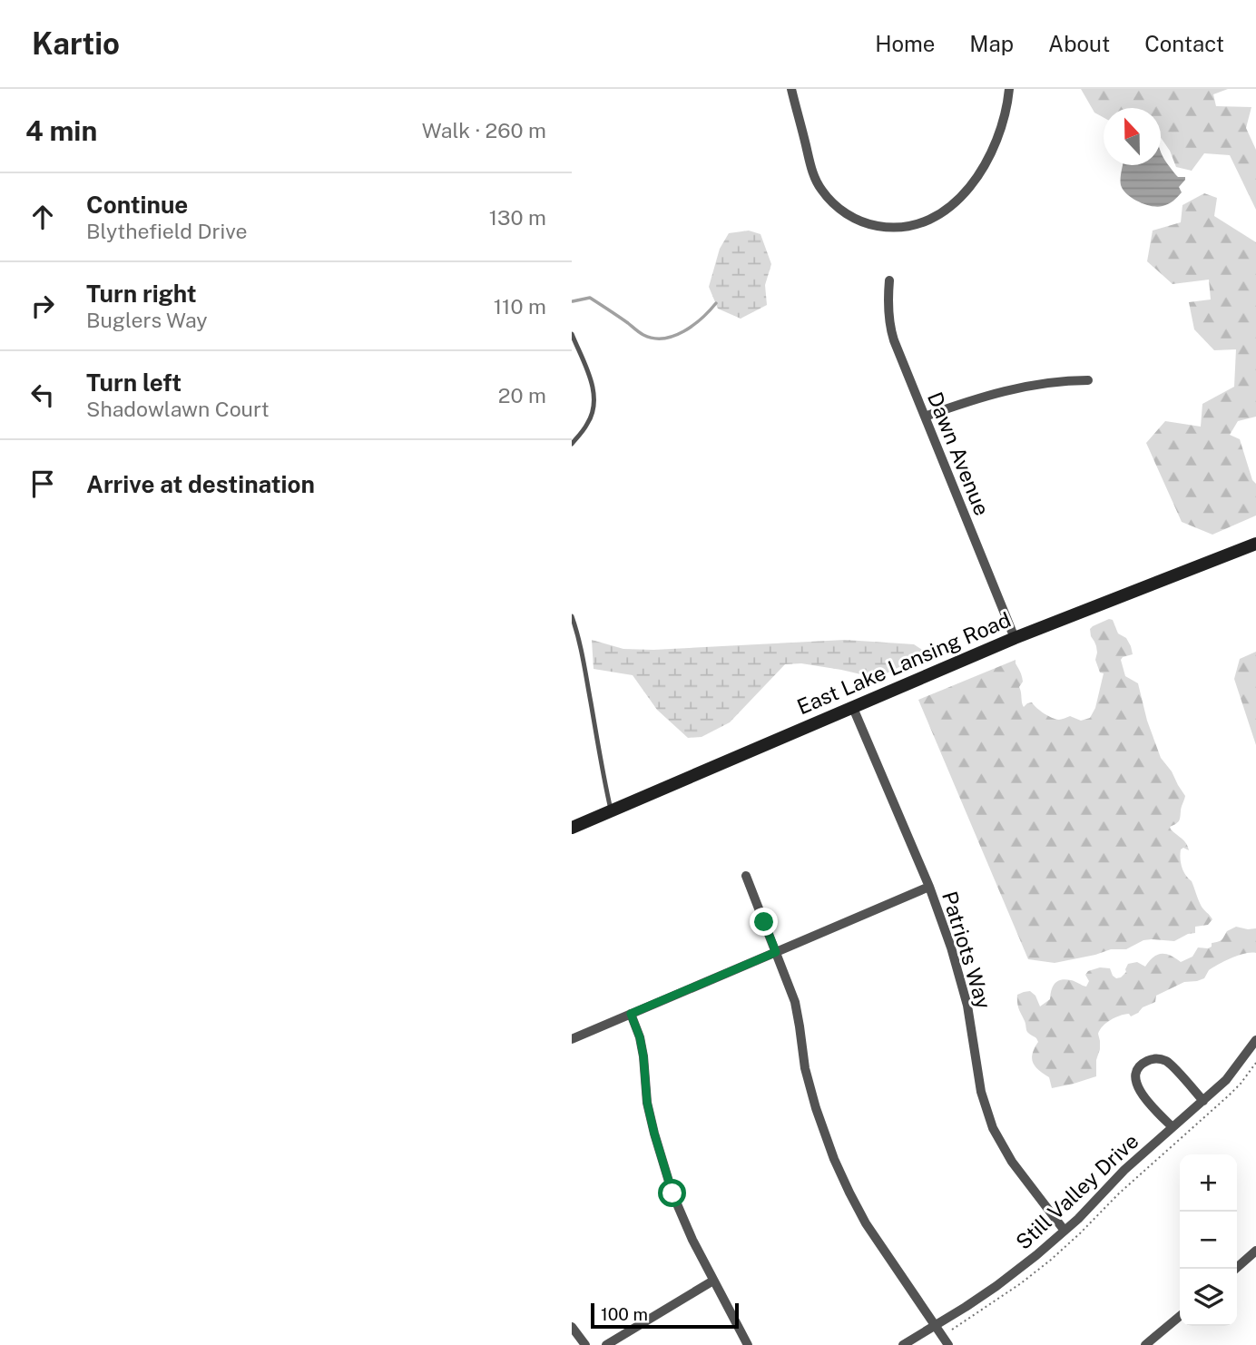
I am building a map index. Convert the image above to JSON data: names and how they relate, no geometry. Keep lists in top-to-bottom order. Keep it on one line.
{"streets":{"main road":["East Lake Lansing Road"],"street":["Dawn Avenue","Patriots Way","Still Valley Drive"]},"crossings":[["Dawn Avenue","East Lake Lansing Road"],["East Lake Lansing Road","Patriots Way"],["Patriots Way","Still Valley Drive"]],"scale_bar":"100 m","north":"top","page":{"header":"Kartio","nav":["Home","Map","About","Contact"],"heading":["4 min","Walk · 260 m"],"list":[["Continue","Blythefield Drive","130 m"],["Turn right","Buglers Way","110 m"],["Turn left","Shadowlawn Court","20 m"],"Arrive at destination"],"map_buttons":["+","−"],"scale":"100 m"}}
